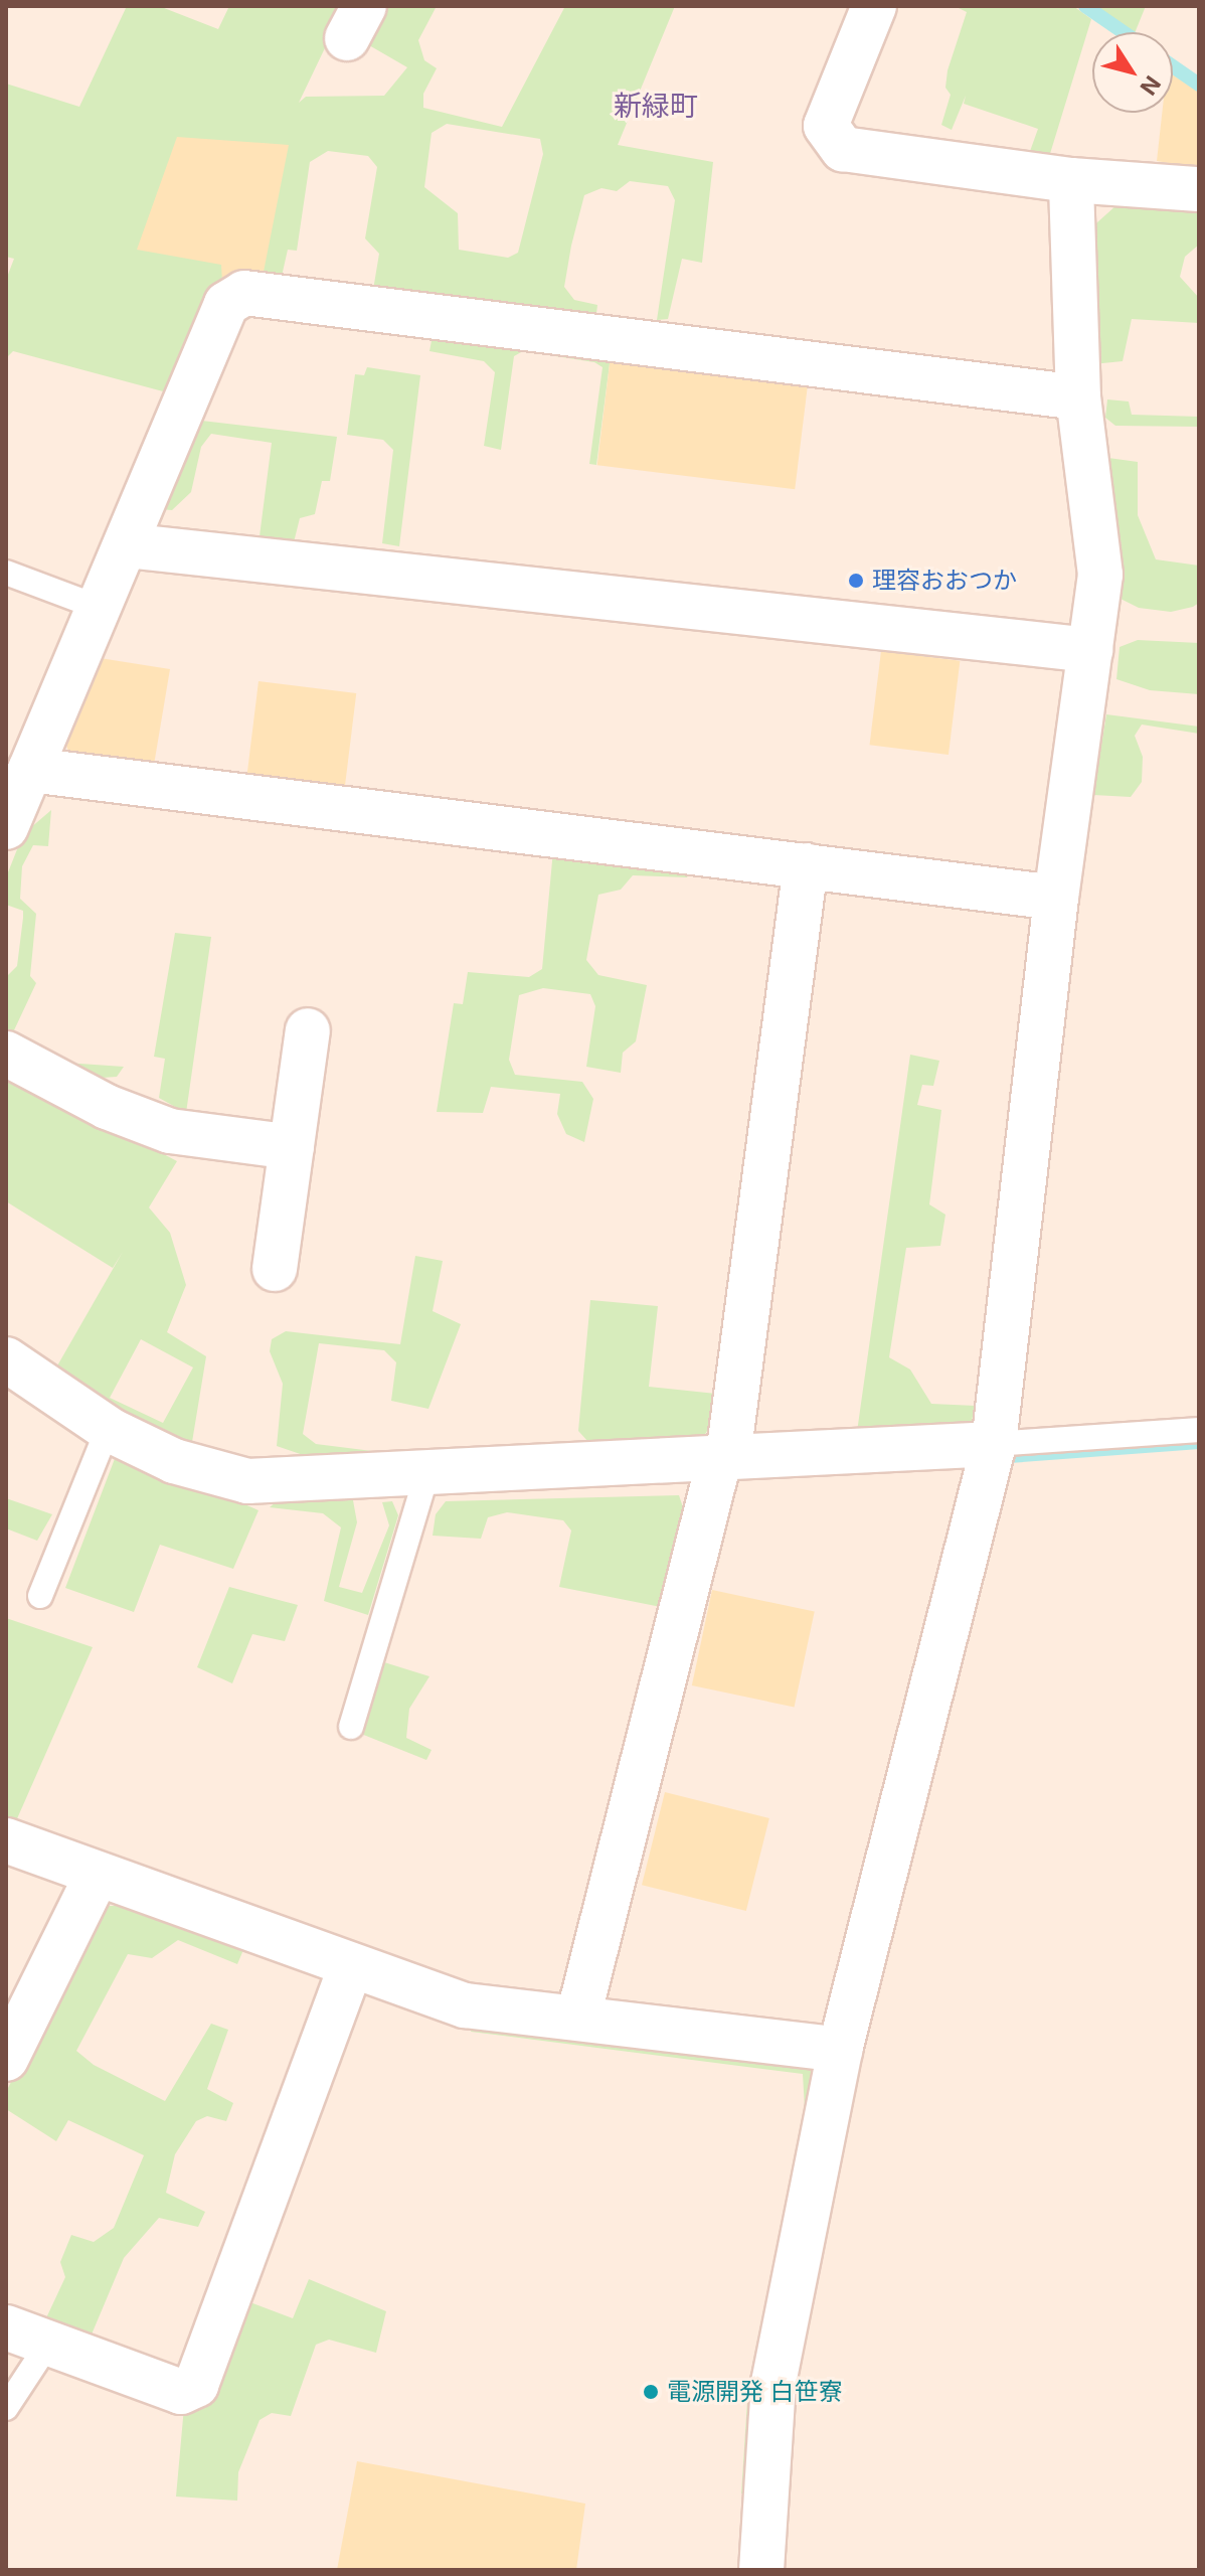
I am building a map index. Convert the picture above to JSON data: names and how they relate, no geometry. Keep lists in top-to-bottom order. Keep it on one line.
{"districts":["新緑町"],"places":["理容おおつか","電源開発 白笹寮"],"north":"bottom right"}
